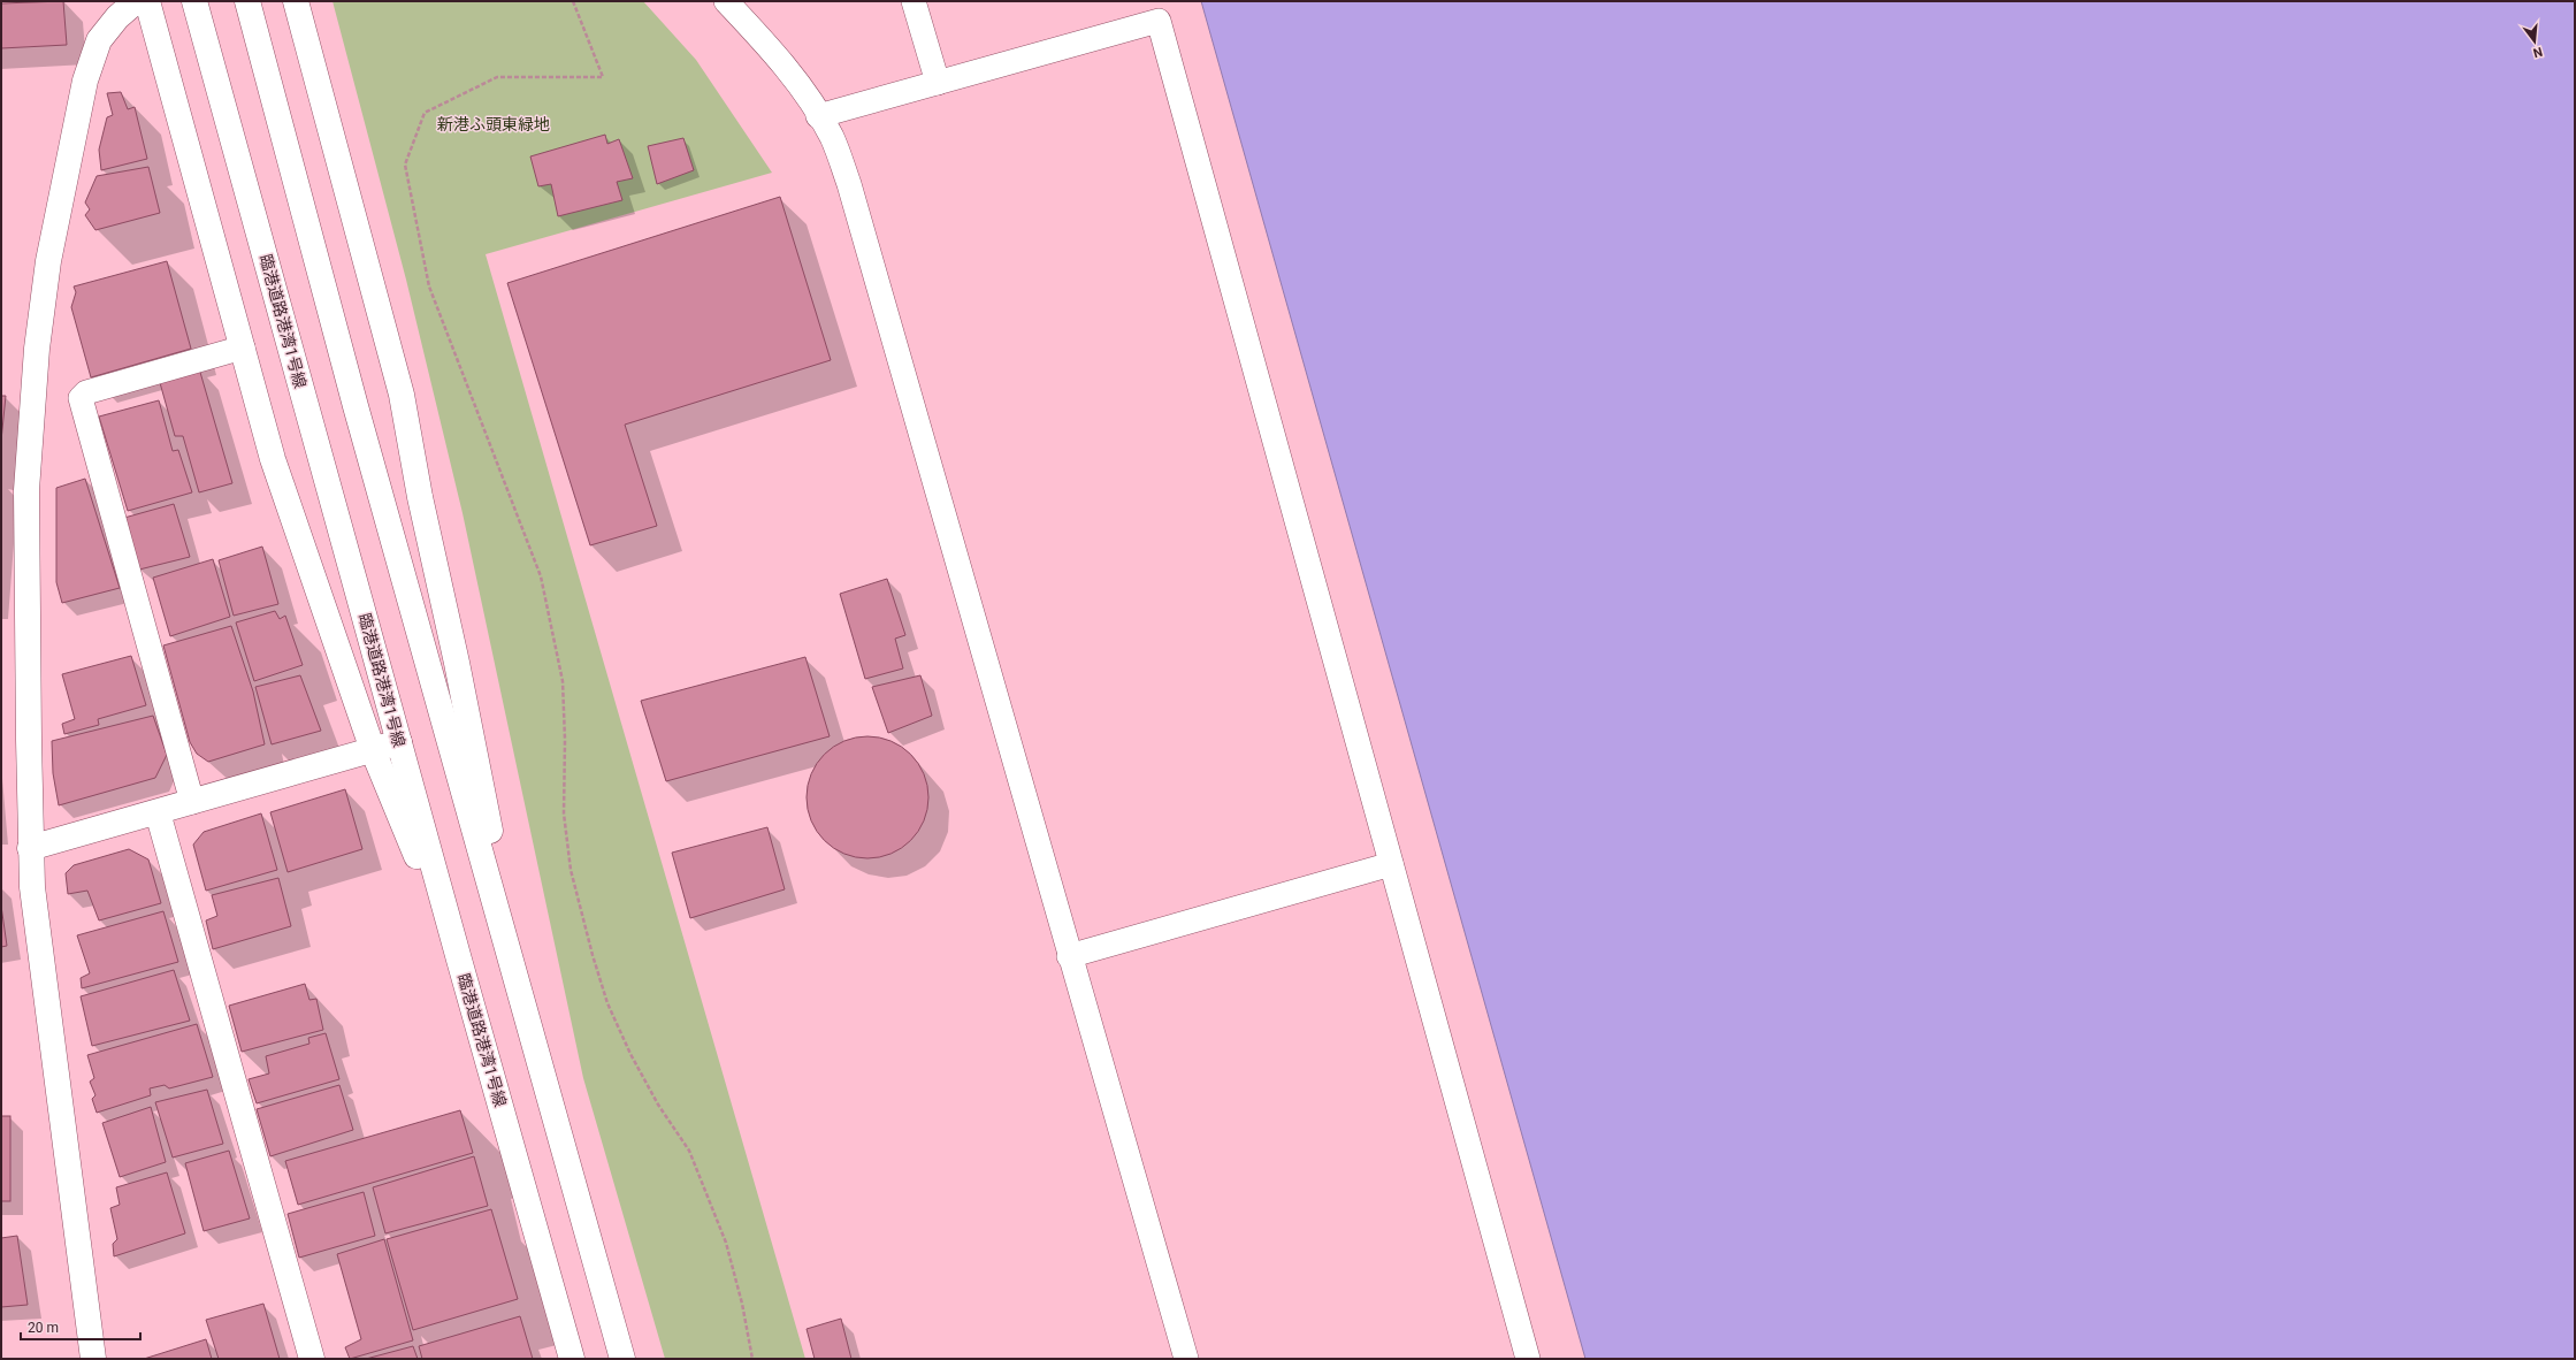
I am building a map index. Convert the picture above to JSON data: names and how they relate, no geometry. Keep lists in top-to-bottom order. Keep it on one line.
{"streets":{"street":["臨港道路港湾1号線"]},"parks":["新港ふ頭東緑地"],"scale_bar":"20 m","north":"bottom"}
